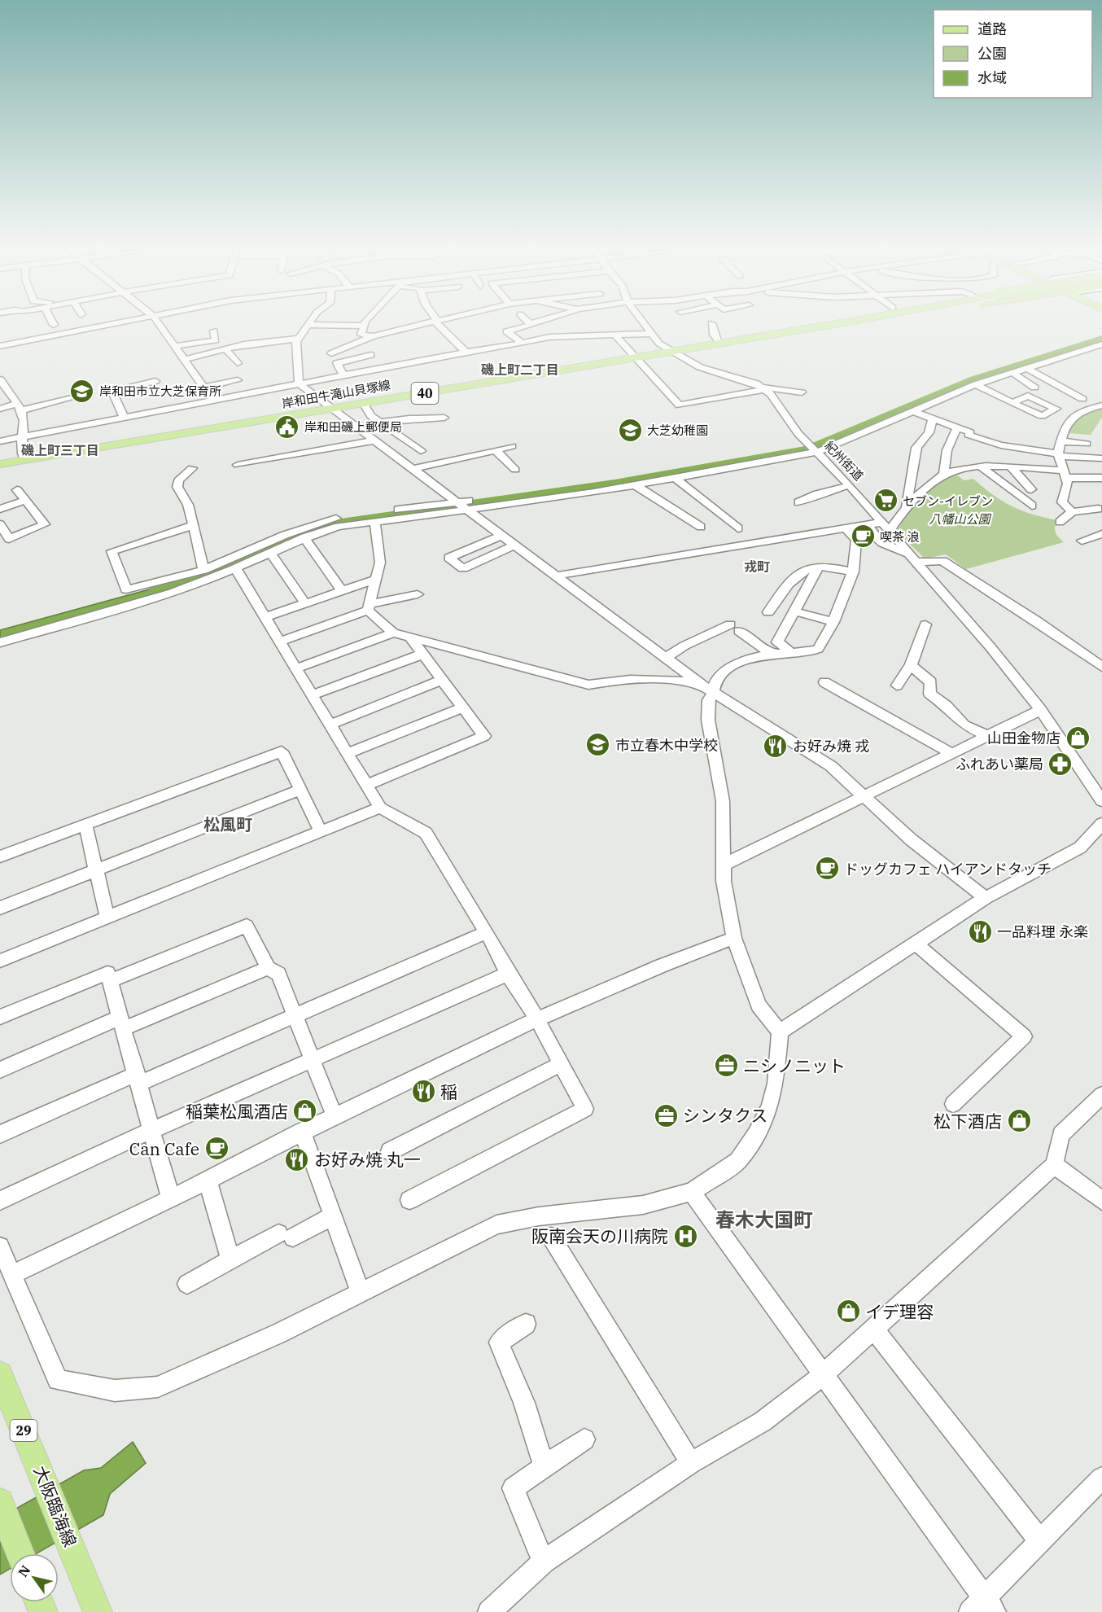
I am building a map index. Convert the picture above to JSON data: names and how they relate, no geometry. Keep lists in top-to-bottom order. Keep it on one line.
{"streets":{"main road":["40","岸和田牛滝山貝塚線","29","大阪臨海線"],"street":["紀州街道"]},"districts":["磯上町二丁目","磯上町三丁目","戎町","松風町","春木大国町"],"parks":["八幡山公園"],"places":{"school or university":["岸和田市立大芝保育所","大芝幼稚園","市立春木中学校"],"public building":["岸和田磯上郵便局"],"supermarket":["セブン-イレブン"],"cafe":["喫茶 浪","ドッグカフェ ハイアンドタッチ","Can Cafe"],"shop":["山田金物店","稲葉松風酒店","松下酒店","イデ理容"],"restaurant":["お好み焼 戎","一品料理 永楽","稲","お好み焼 丸一"],"pharmacy":["ふれあい薬局"],"office":["ニシノニット","シンタクス"],"hospital":["阪南会天の川病院"]},"legend":["道路","公園","水域"],"north":"top left"}
